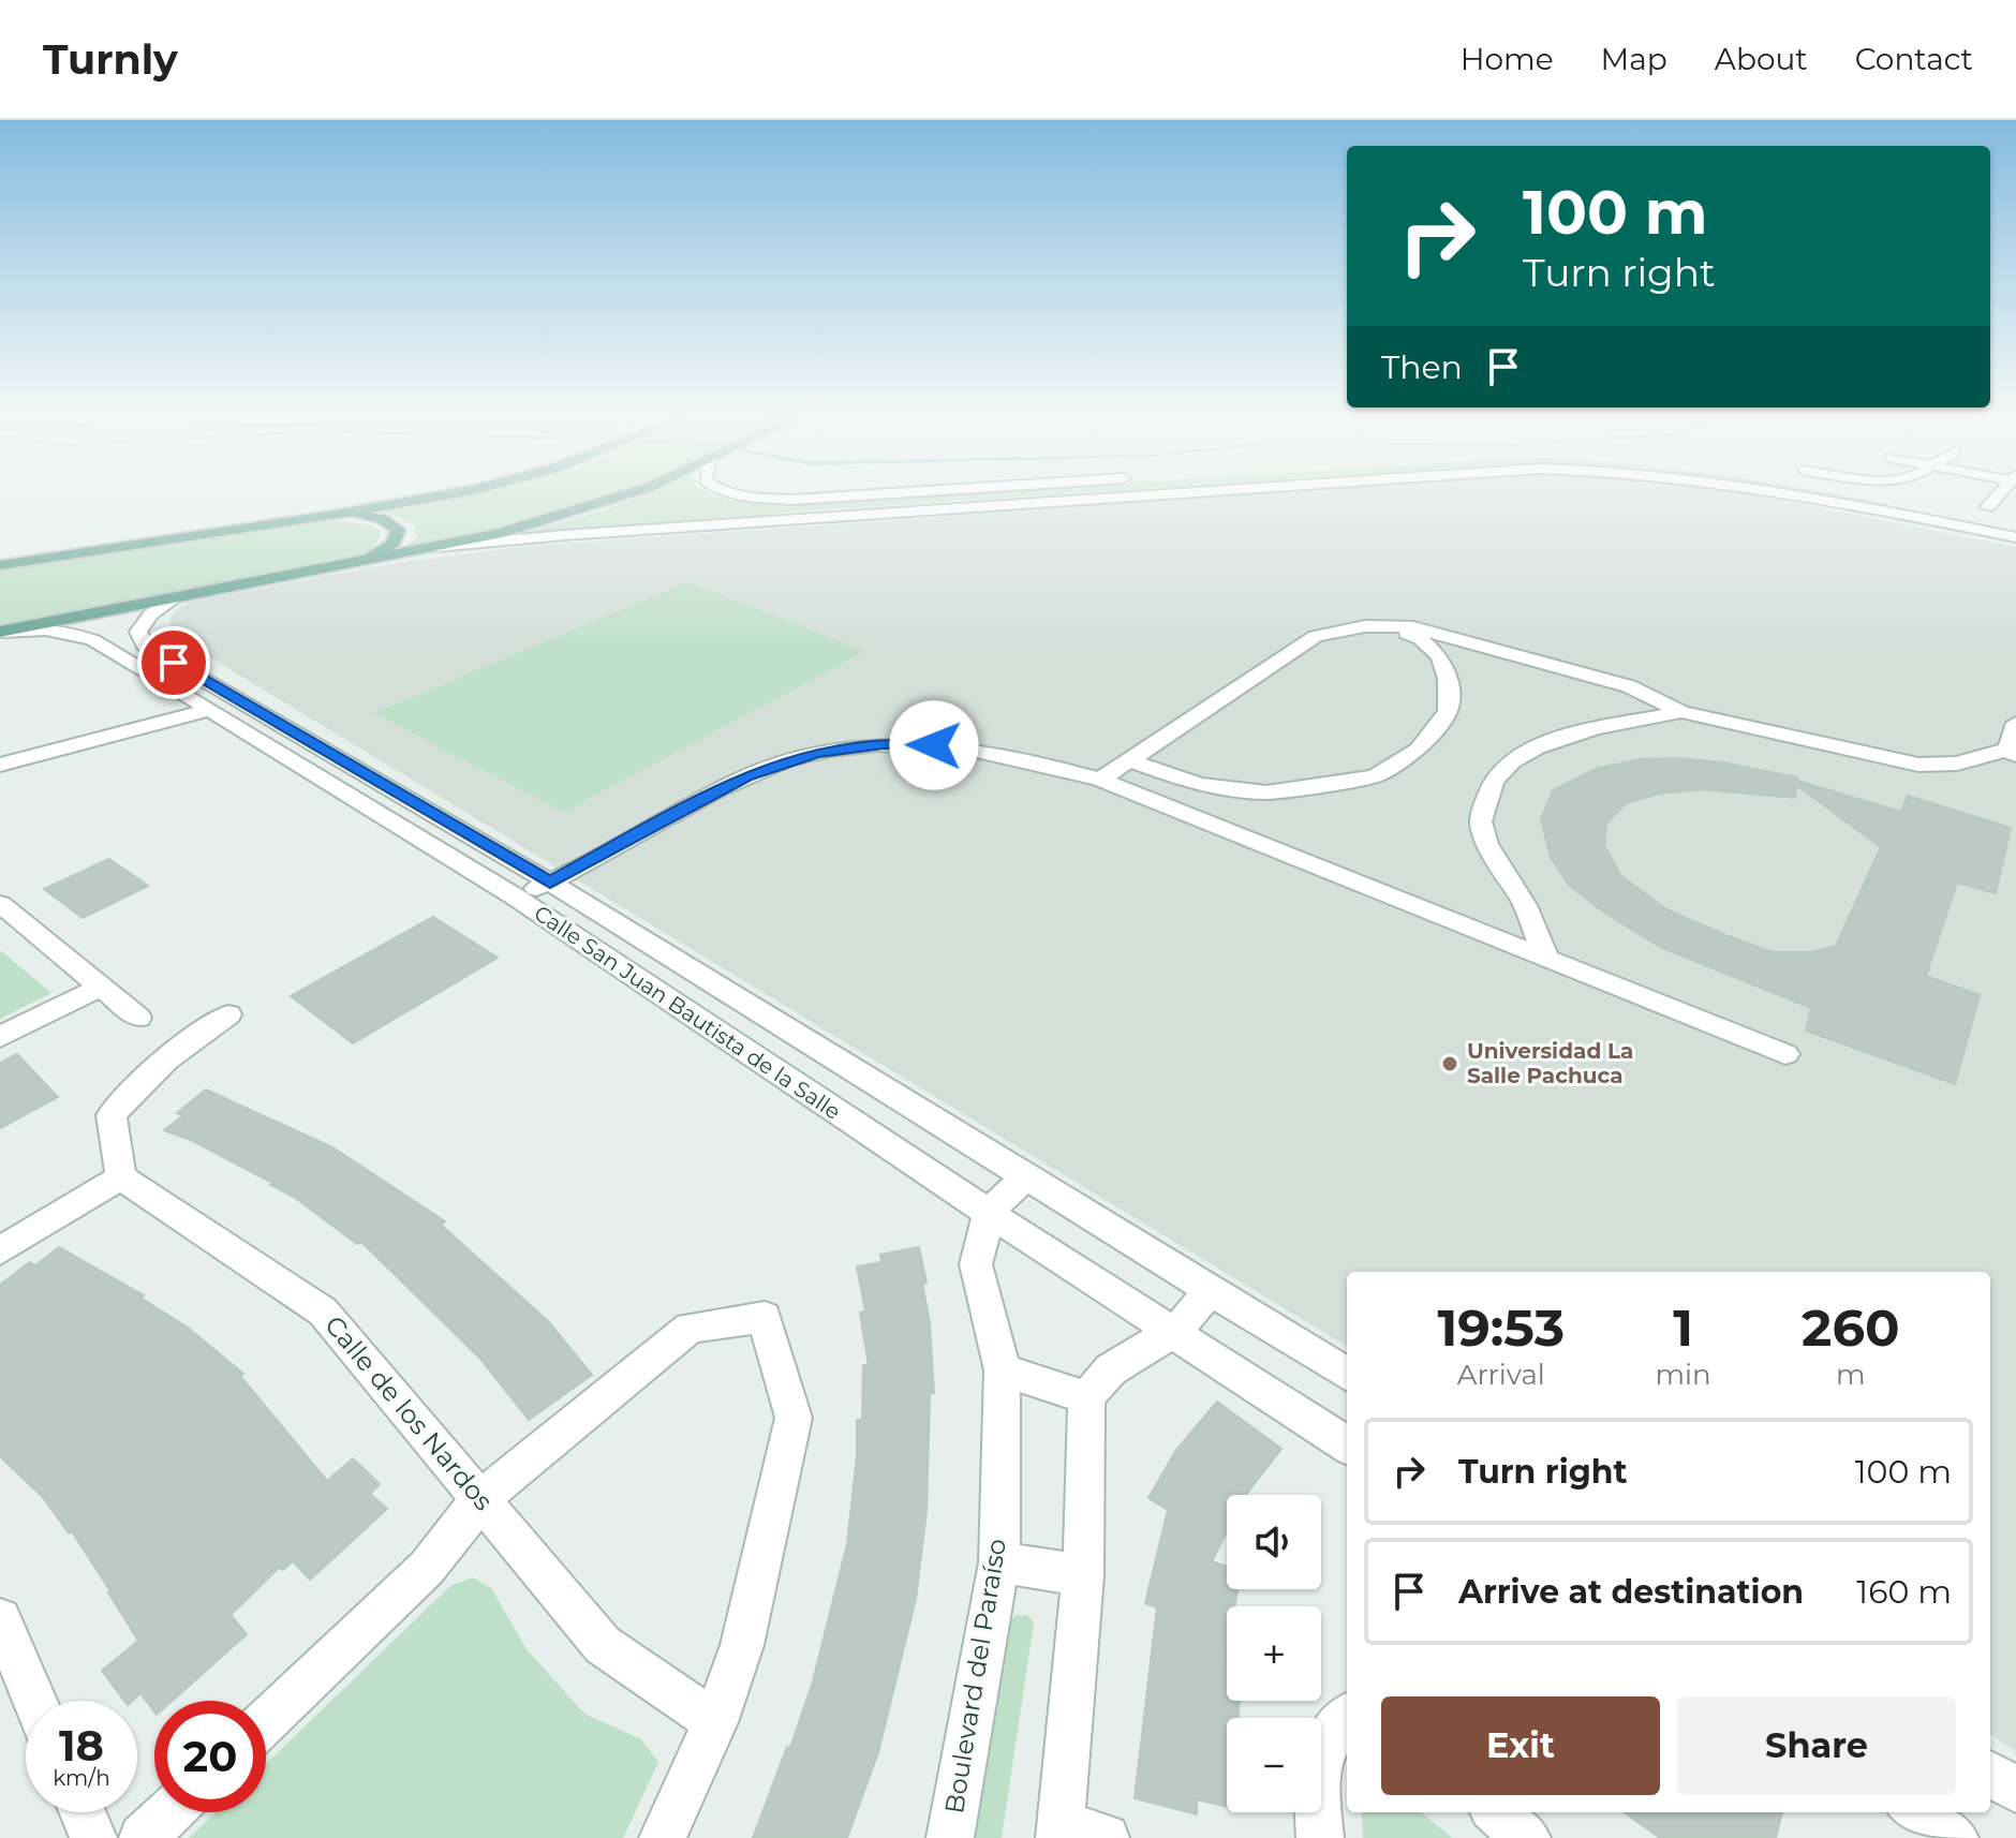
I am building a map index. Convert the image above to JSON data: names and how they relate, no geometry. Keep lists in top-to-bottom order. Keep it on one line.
{"streets":{"street":["Calle San Juan Bautista de la Salle","Calle de los Nardos","Boulevard del Paraíso"]},"crossings":[["Calle San Juan Bautista de la Salle","Boulevard del Paraíso"]],"places":["Universidad La Salle Pachuca"],"page":{"header":"Turnly","nav":["Home","Map","About","Contact"],"turn":["100 m","Turn right"],"then":"Then","eta":["19:53","Arrival","1","min","260","m"],"list":[{"name":"Turn right","value":"100 m"},{"name":"Arrive at destination","value":"160 m"}],"map_buttons":["+","−"],"buttons":["Exit","Share"],"speed":"18 km/h","limit":"20"}}
